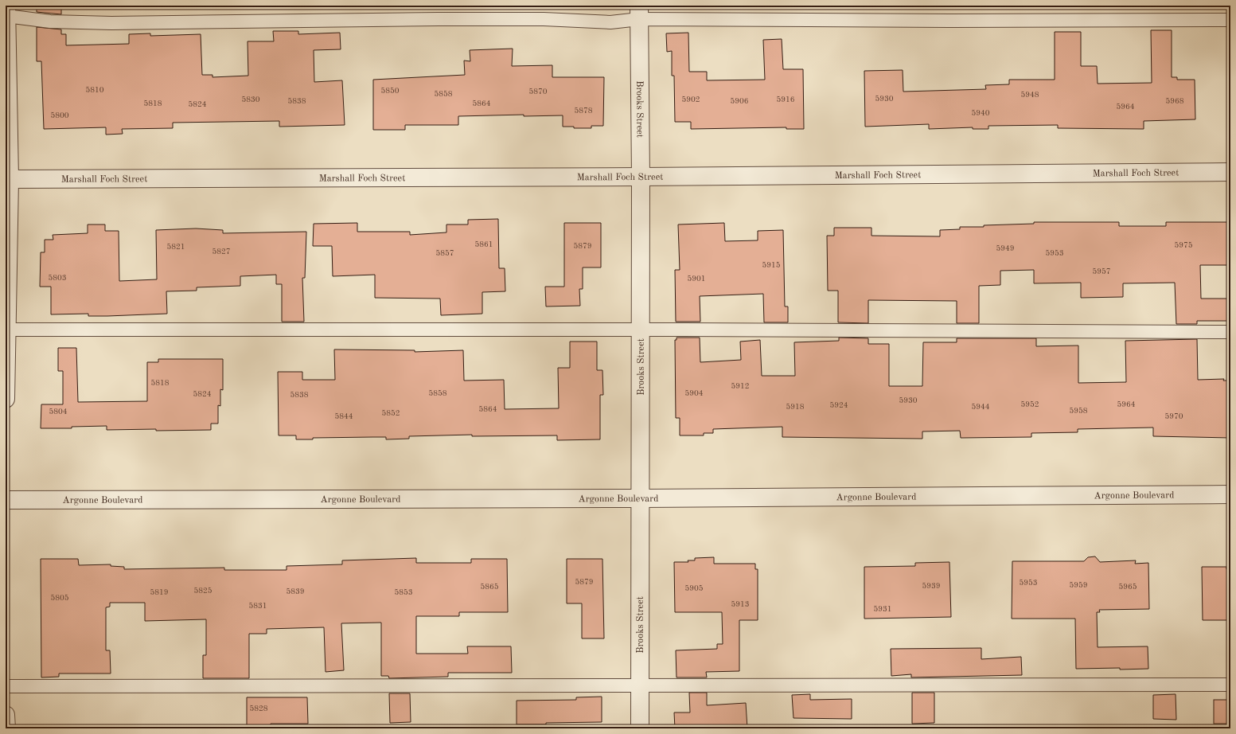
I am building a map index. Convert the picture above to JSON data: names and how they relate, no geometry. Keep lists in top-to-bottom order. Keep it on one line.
{"streets":{"street":["Brooks Street","Marshall Foch Street","Argonne Boulevard"]},"crossings":[["Brooks Street","Marshall Foch Street"],["Brooks Street","Argonne Boulevard"]],"house_numbers":["5810","5850","5870","5858","5948","5930","5830","5902","5916","5838","5906","5968","5818","5864","5824","5964","5878","5940","5800","5861","5975","5879","5821","5949","5827","5857","5953","5915","5957","5803","5901","5818","5912","5858","5904","5824","5838","5930","5952","5964","5924","5918","5944","5864","5958","5804","5852","5844","5970","5879","5953","5959","5939","5865","5965","5905","5825","5839","5819","5853","5805","5913","5831","5931","5828"]}
